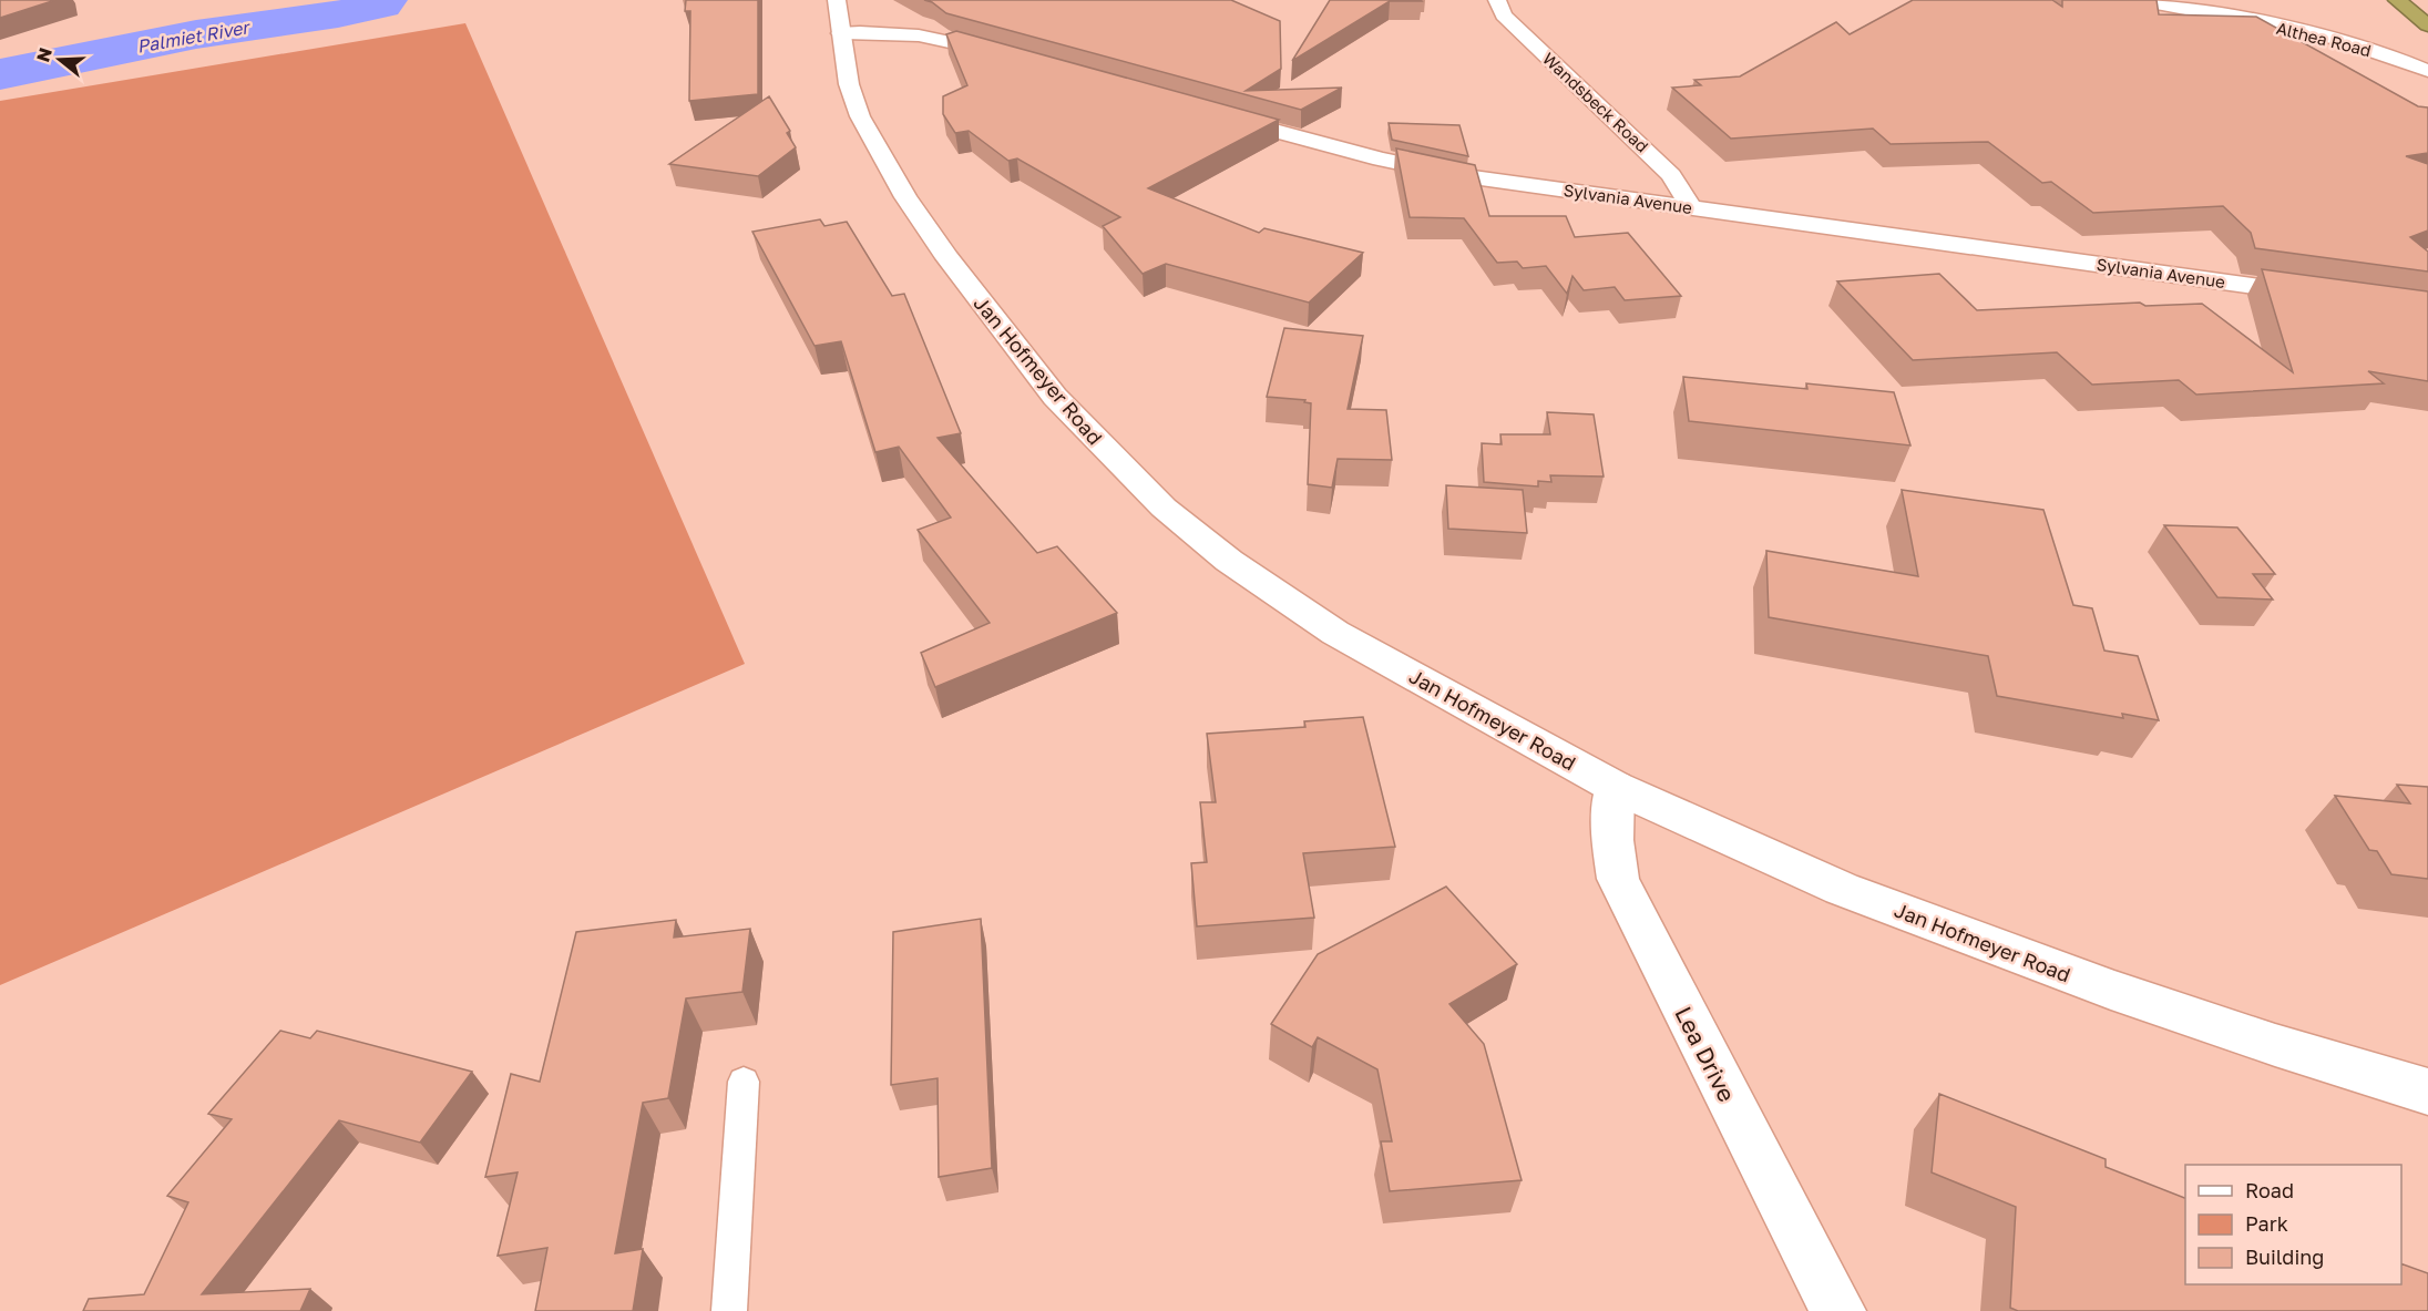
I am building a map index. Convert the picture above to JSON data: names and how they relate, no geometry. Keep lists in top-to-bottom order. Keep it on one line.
{"streets":{"street":["Althea Road","Wandsbeck Road","Sylvania Avenue","Jan Hofmeyer Road","Lea Drive"]},"crossings":[["Wandsbeck Road","Sylvania Avenue"],["Jan Hofmeyer Road","Lea Drive"]],"water":["Palmiet River"],"legend":["Road","Park","Building"],"north":"left"}
